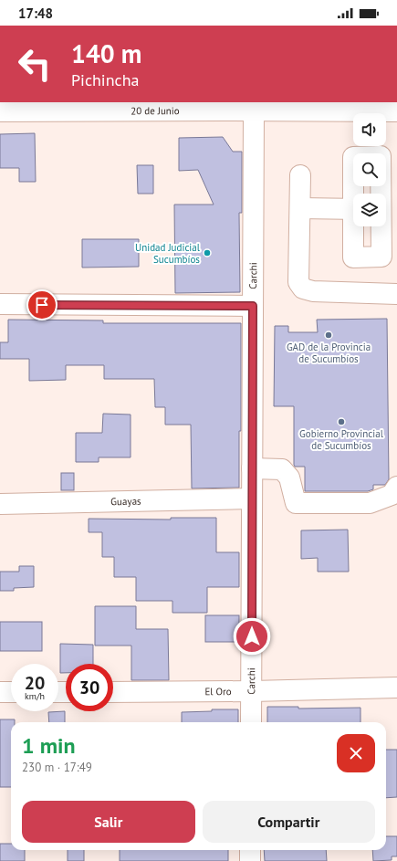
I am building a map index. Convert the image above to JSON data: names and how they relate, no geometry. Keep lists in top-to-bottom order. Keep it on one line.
{"streets":{"street":["20 de Junio","Carchi","Guayas","El Oro"]},"crossings":[["20 de Junio","Carchi"],["Carchi","Guayas"],["Carchi","El Oro"]],"places":["Unidad Judicial Sucumbíos","GAD de la Provincia de Sucumbíos","Gobierno Provincial de Sucumbíos"],"page":{"status":"17:48","turn":["140 m","Pichincha"],"speed":"20 km/h","limit":"30","heading":["1 min","230 m · 17:49"],"buttons":["Salir","Compartir"]}}
